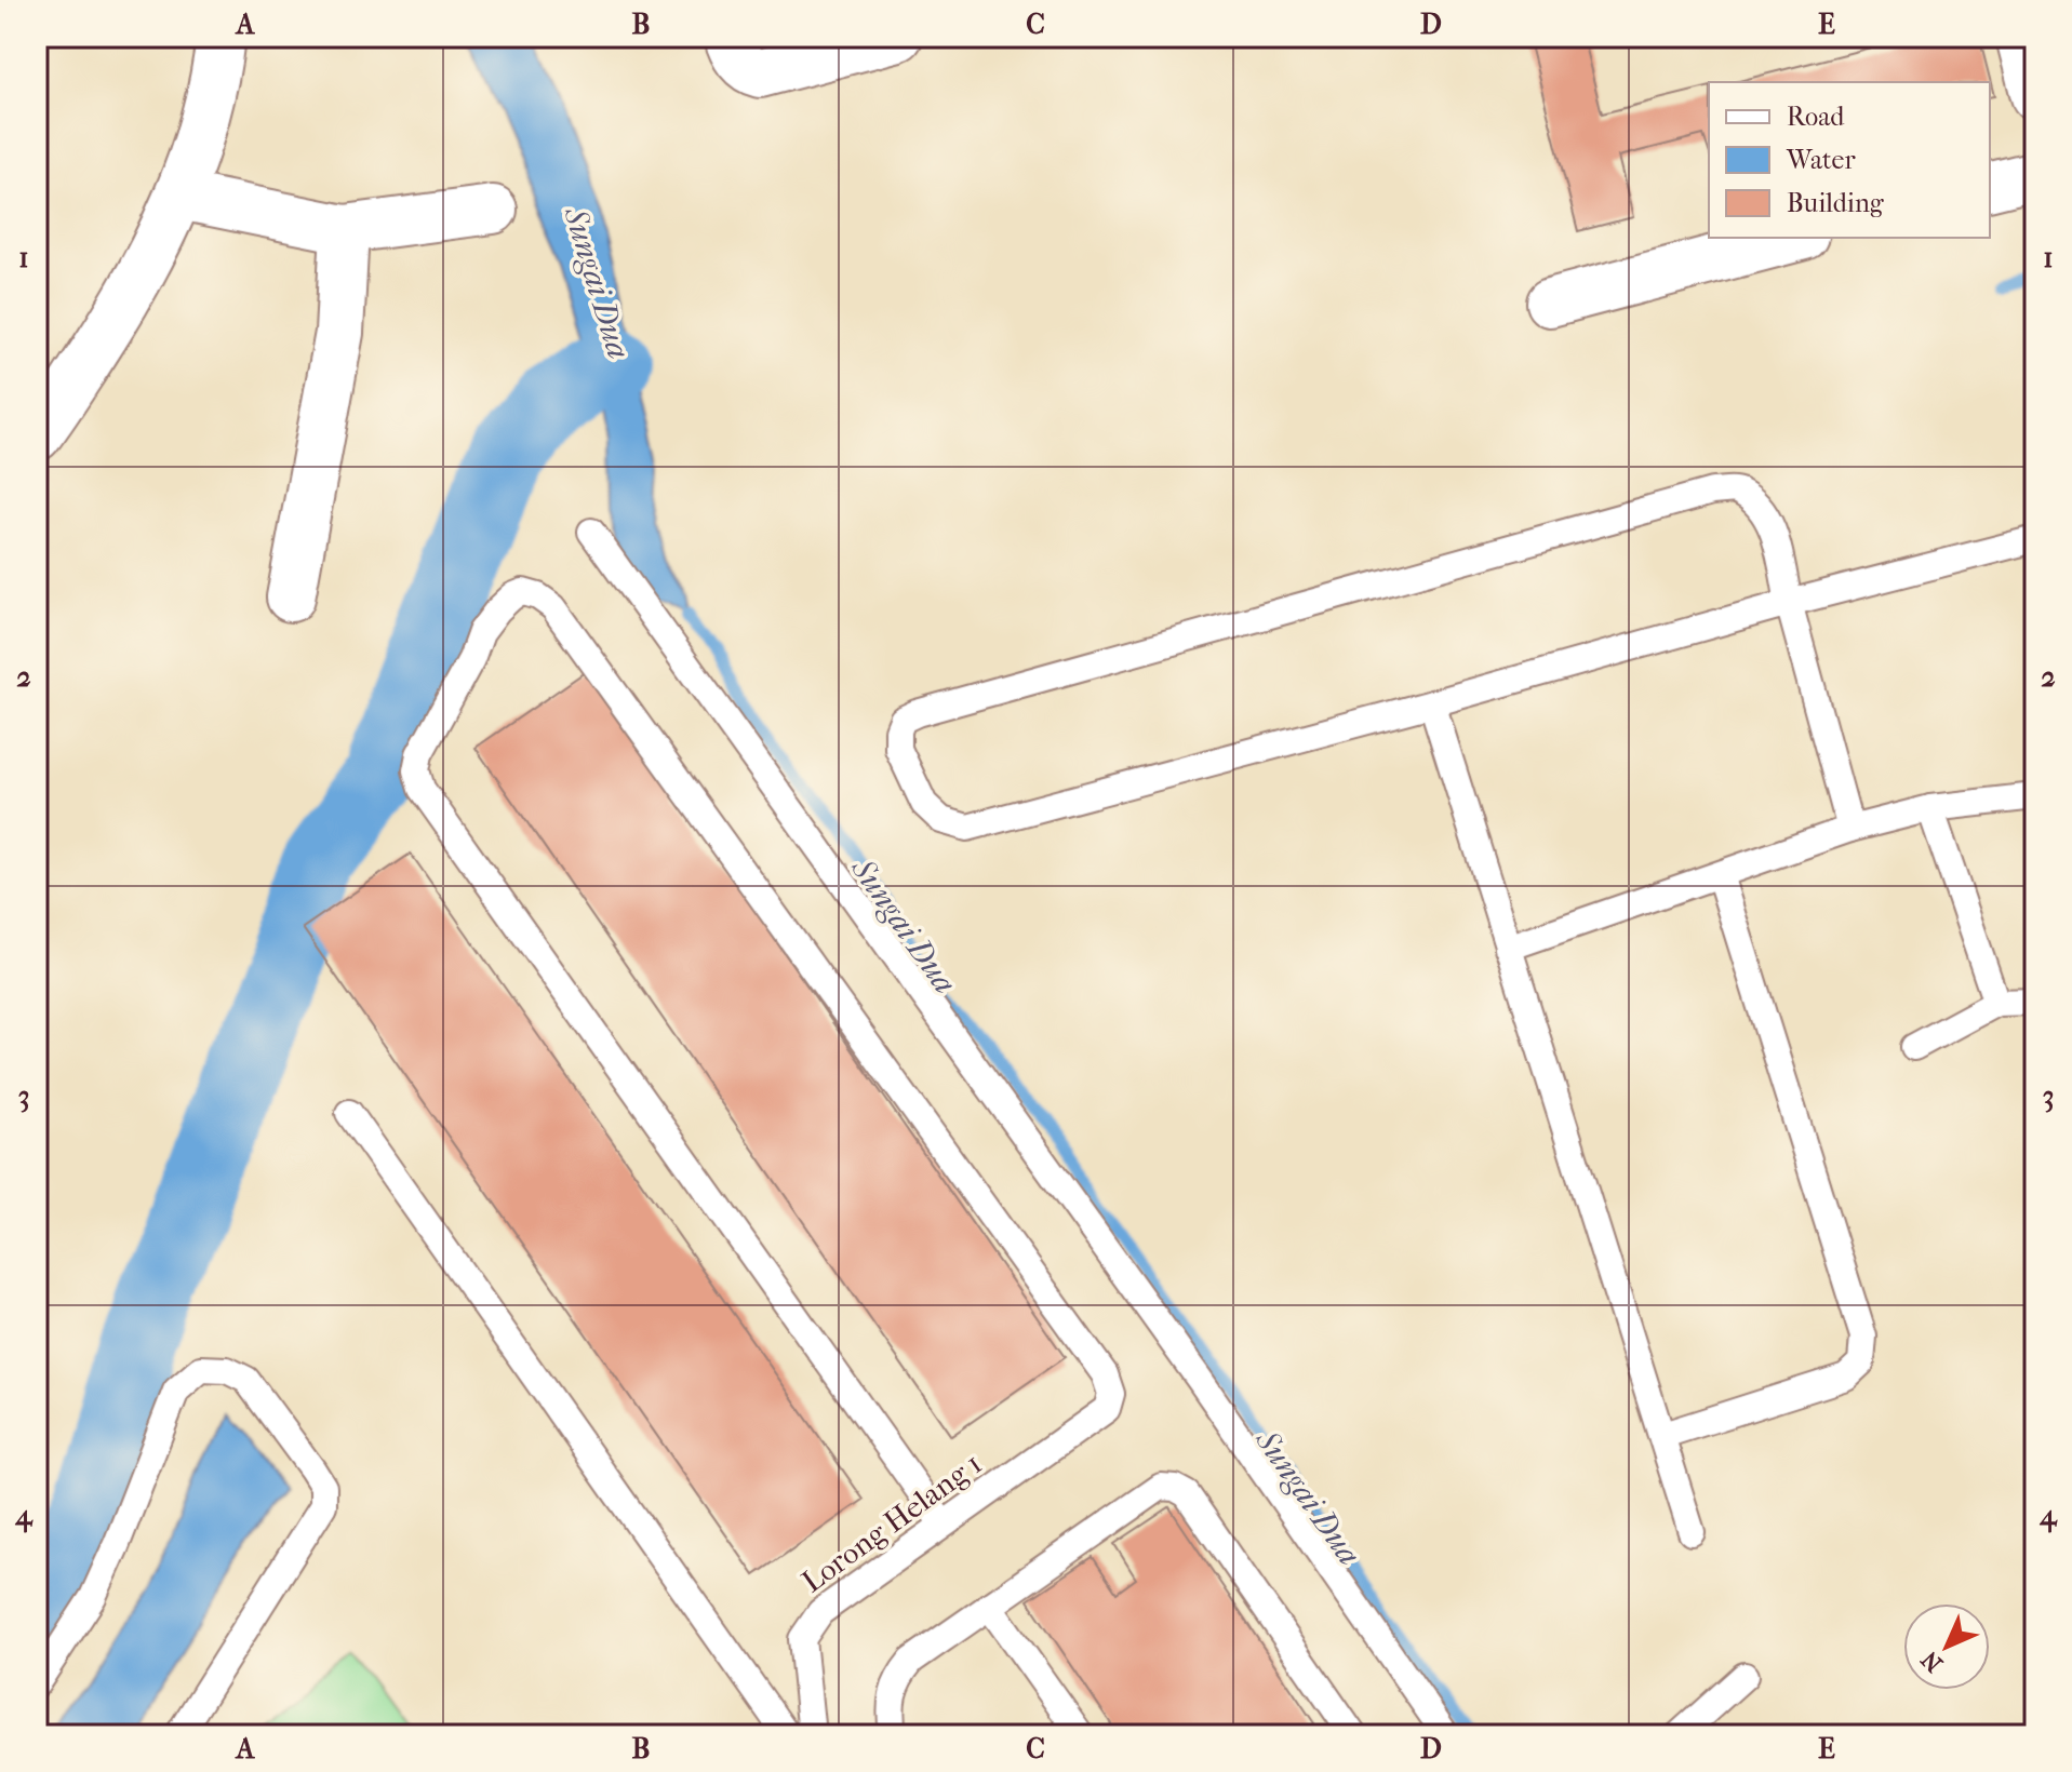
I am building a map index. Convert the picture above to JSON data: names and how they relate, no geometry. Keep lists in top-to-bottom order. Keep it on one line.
{"streets":{"lane":["Lorong Helang 1"]},"water":["Sungai Dua"],"legend":["Road","Water","Building"],"north":"bottom left","grid":{"columns":["A","B","C","D","E"],"rows":["1","2","3","4"]}}
